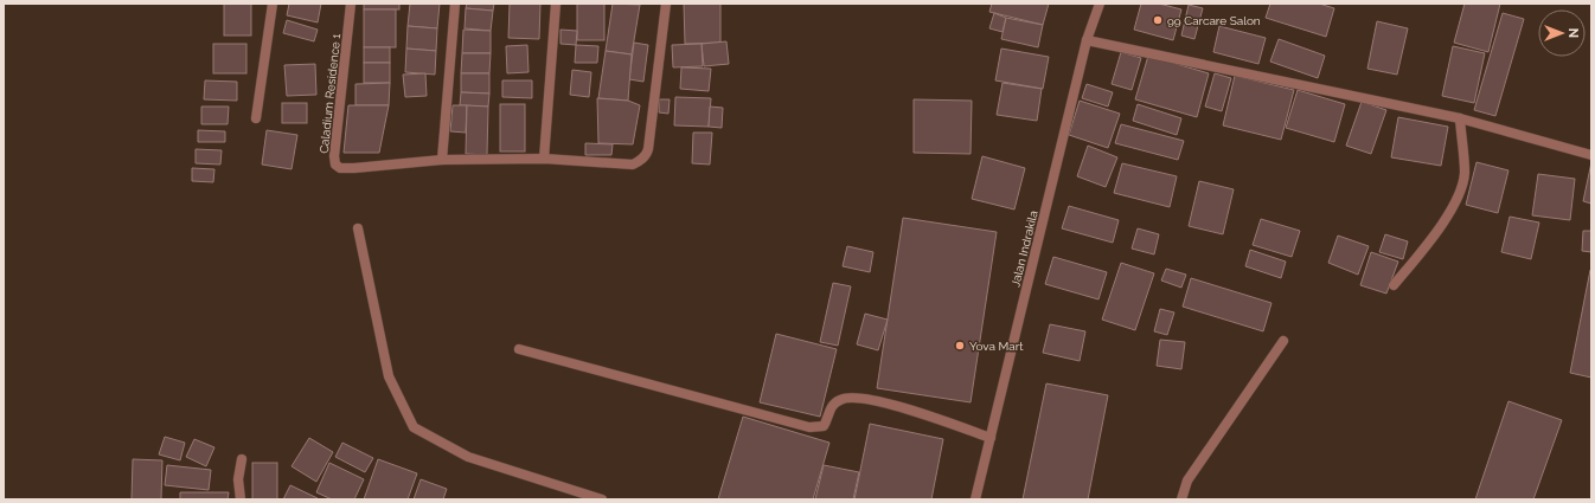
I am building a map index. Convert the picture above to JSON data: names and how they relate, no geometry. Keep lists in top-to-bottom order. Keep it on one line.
{"streets":{"street":["Caladium Residence 1","Jalan Indrakila"]},"places":["99 Carcare Salon","Yova Mart"],"north":"right"}
